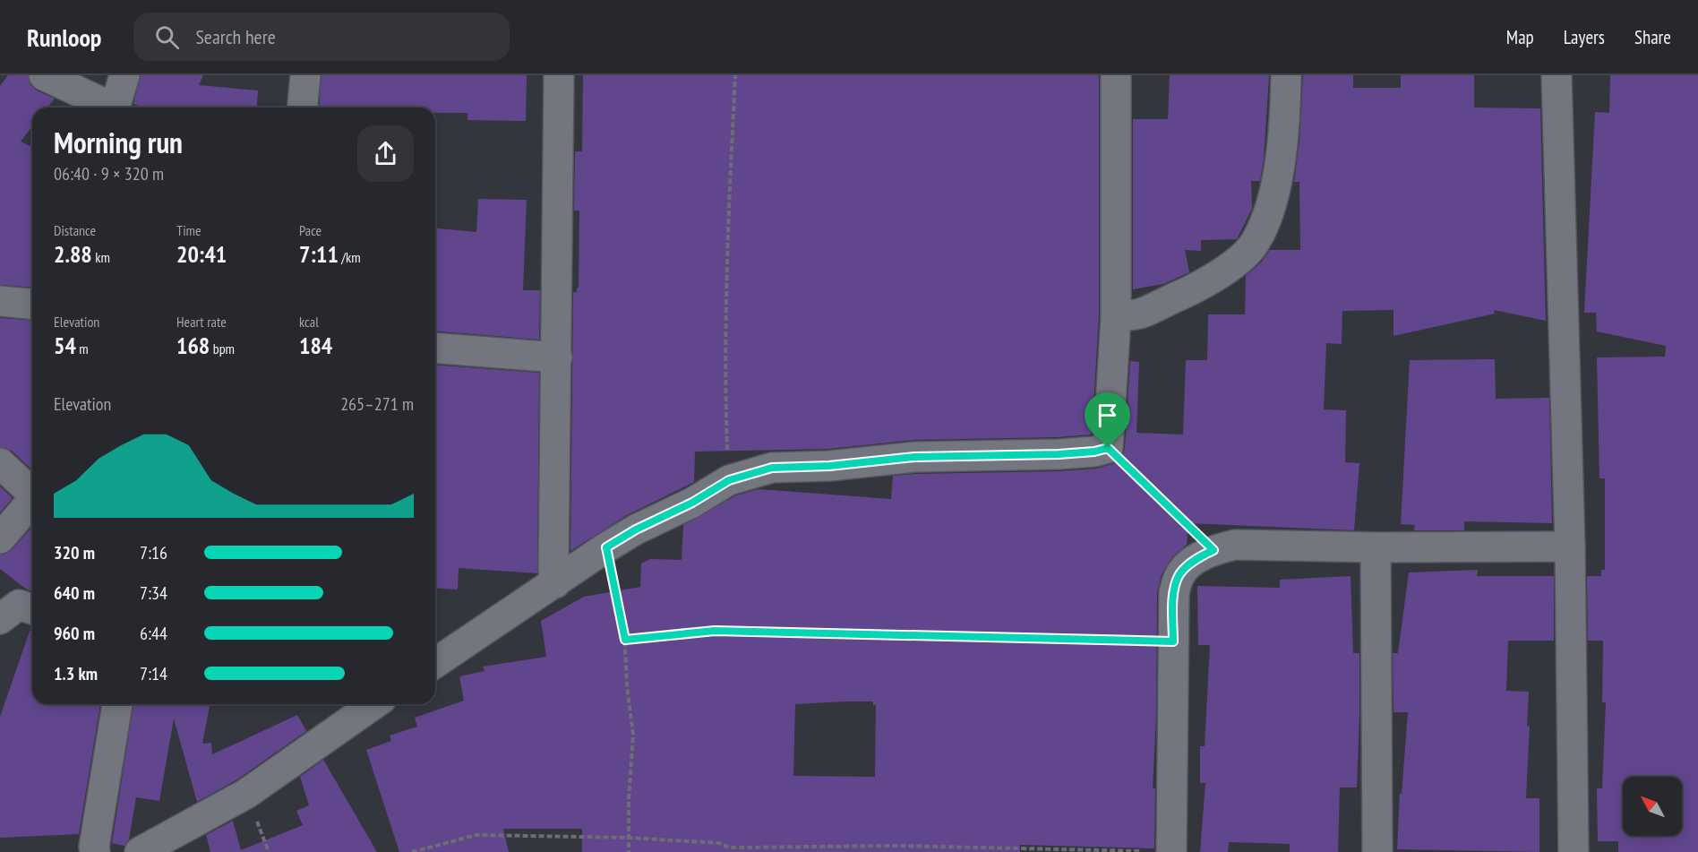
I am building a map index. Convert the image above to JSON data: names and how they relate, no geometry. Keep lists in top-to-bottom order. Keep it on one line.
{"north":"top left","page":{"header":"Runloop","search":"Search here","nav":["Map","Layers","Share"],"heading":["Morning run","06:40 · 9 × 320 m"],"stats":[["Distance","2.88 km"],["Time","20:41"],["Pace","7:11 /km"],["Elevation","54 m"],["Heart rate","168 bpm"],["kcal","184"]],"chart":["Elevation","265–271 m"],"list":[{"name":"320 m","note":"7:16"},{"name":"640 m","note":"7:34"},{"name":"960 m","note":"6:44"},{"name":"1.3 km","note":"7:14"}]}}
